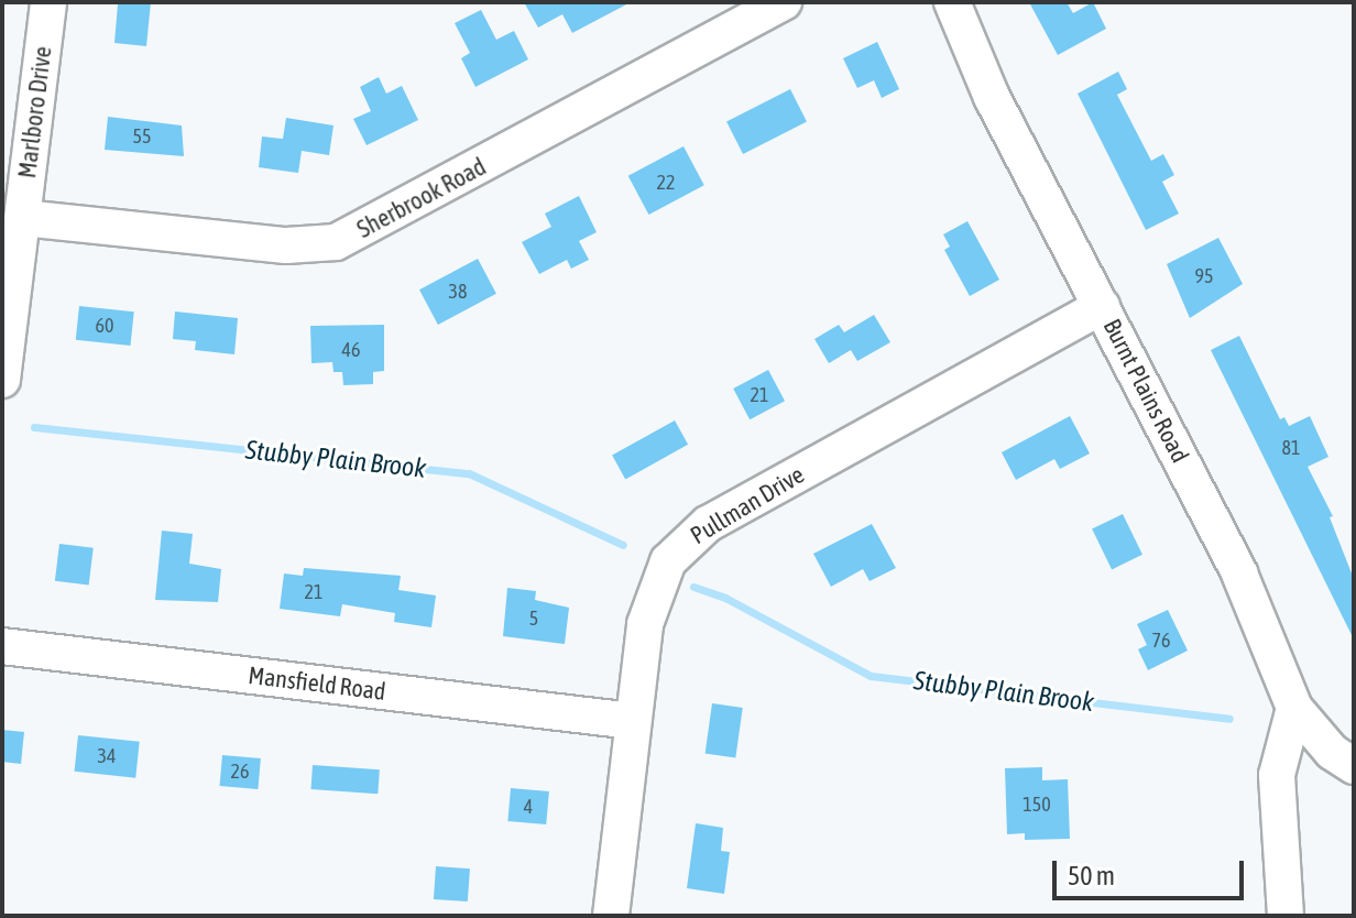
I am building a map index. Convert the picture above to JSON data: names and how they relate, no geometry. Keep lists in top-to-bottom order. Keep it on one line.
{"streets":{"street":["Marlboro Drive","Sherbrook Road","Burnt Plains Road","Pullman Drive","Mansfield Road"]},"crossings":[["Marlboro Drive","Sherbrook Road"],["Burnt Plains Road","Pullman Drive"],["Pullman Drive","Mansfield Road"]],"water":["Stubby Plain Brook"],"house_numbers":["55","22","95","38","60","46","21","81","21","5","76","34","26","150","4"],"scale_bar":"50 m"}
